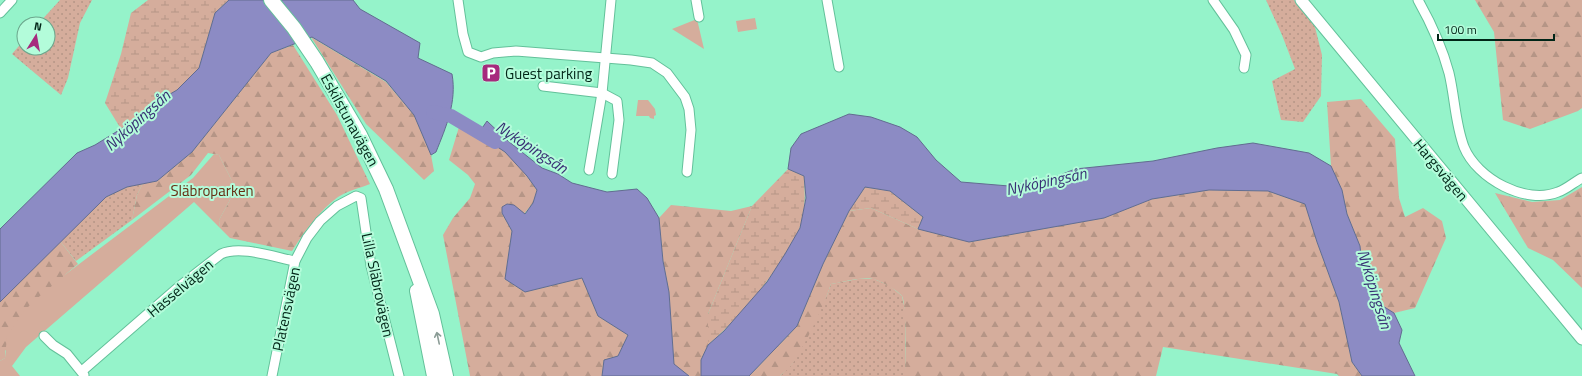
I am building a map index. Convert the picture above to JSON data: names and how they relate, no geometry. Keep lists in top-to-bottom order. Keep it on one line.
{"streets":{"main road":["Eskilstunavägen"],"street":["Hargsvägen","Lilla Släbrovägen","Hasselvägen","Platensvägen"]},"crossings":[["Lilla Släbrovägen","Platensvägen"],["Hasselvägen","Platensvägen"]],"water":["Nyköpingsån"],"parks":["Släbroparken"],"places":{"parking":["Guest parking"]},"scale_bar":"100 m","north":"top"}
